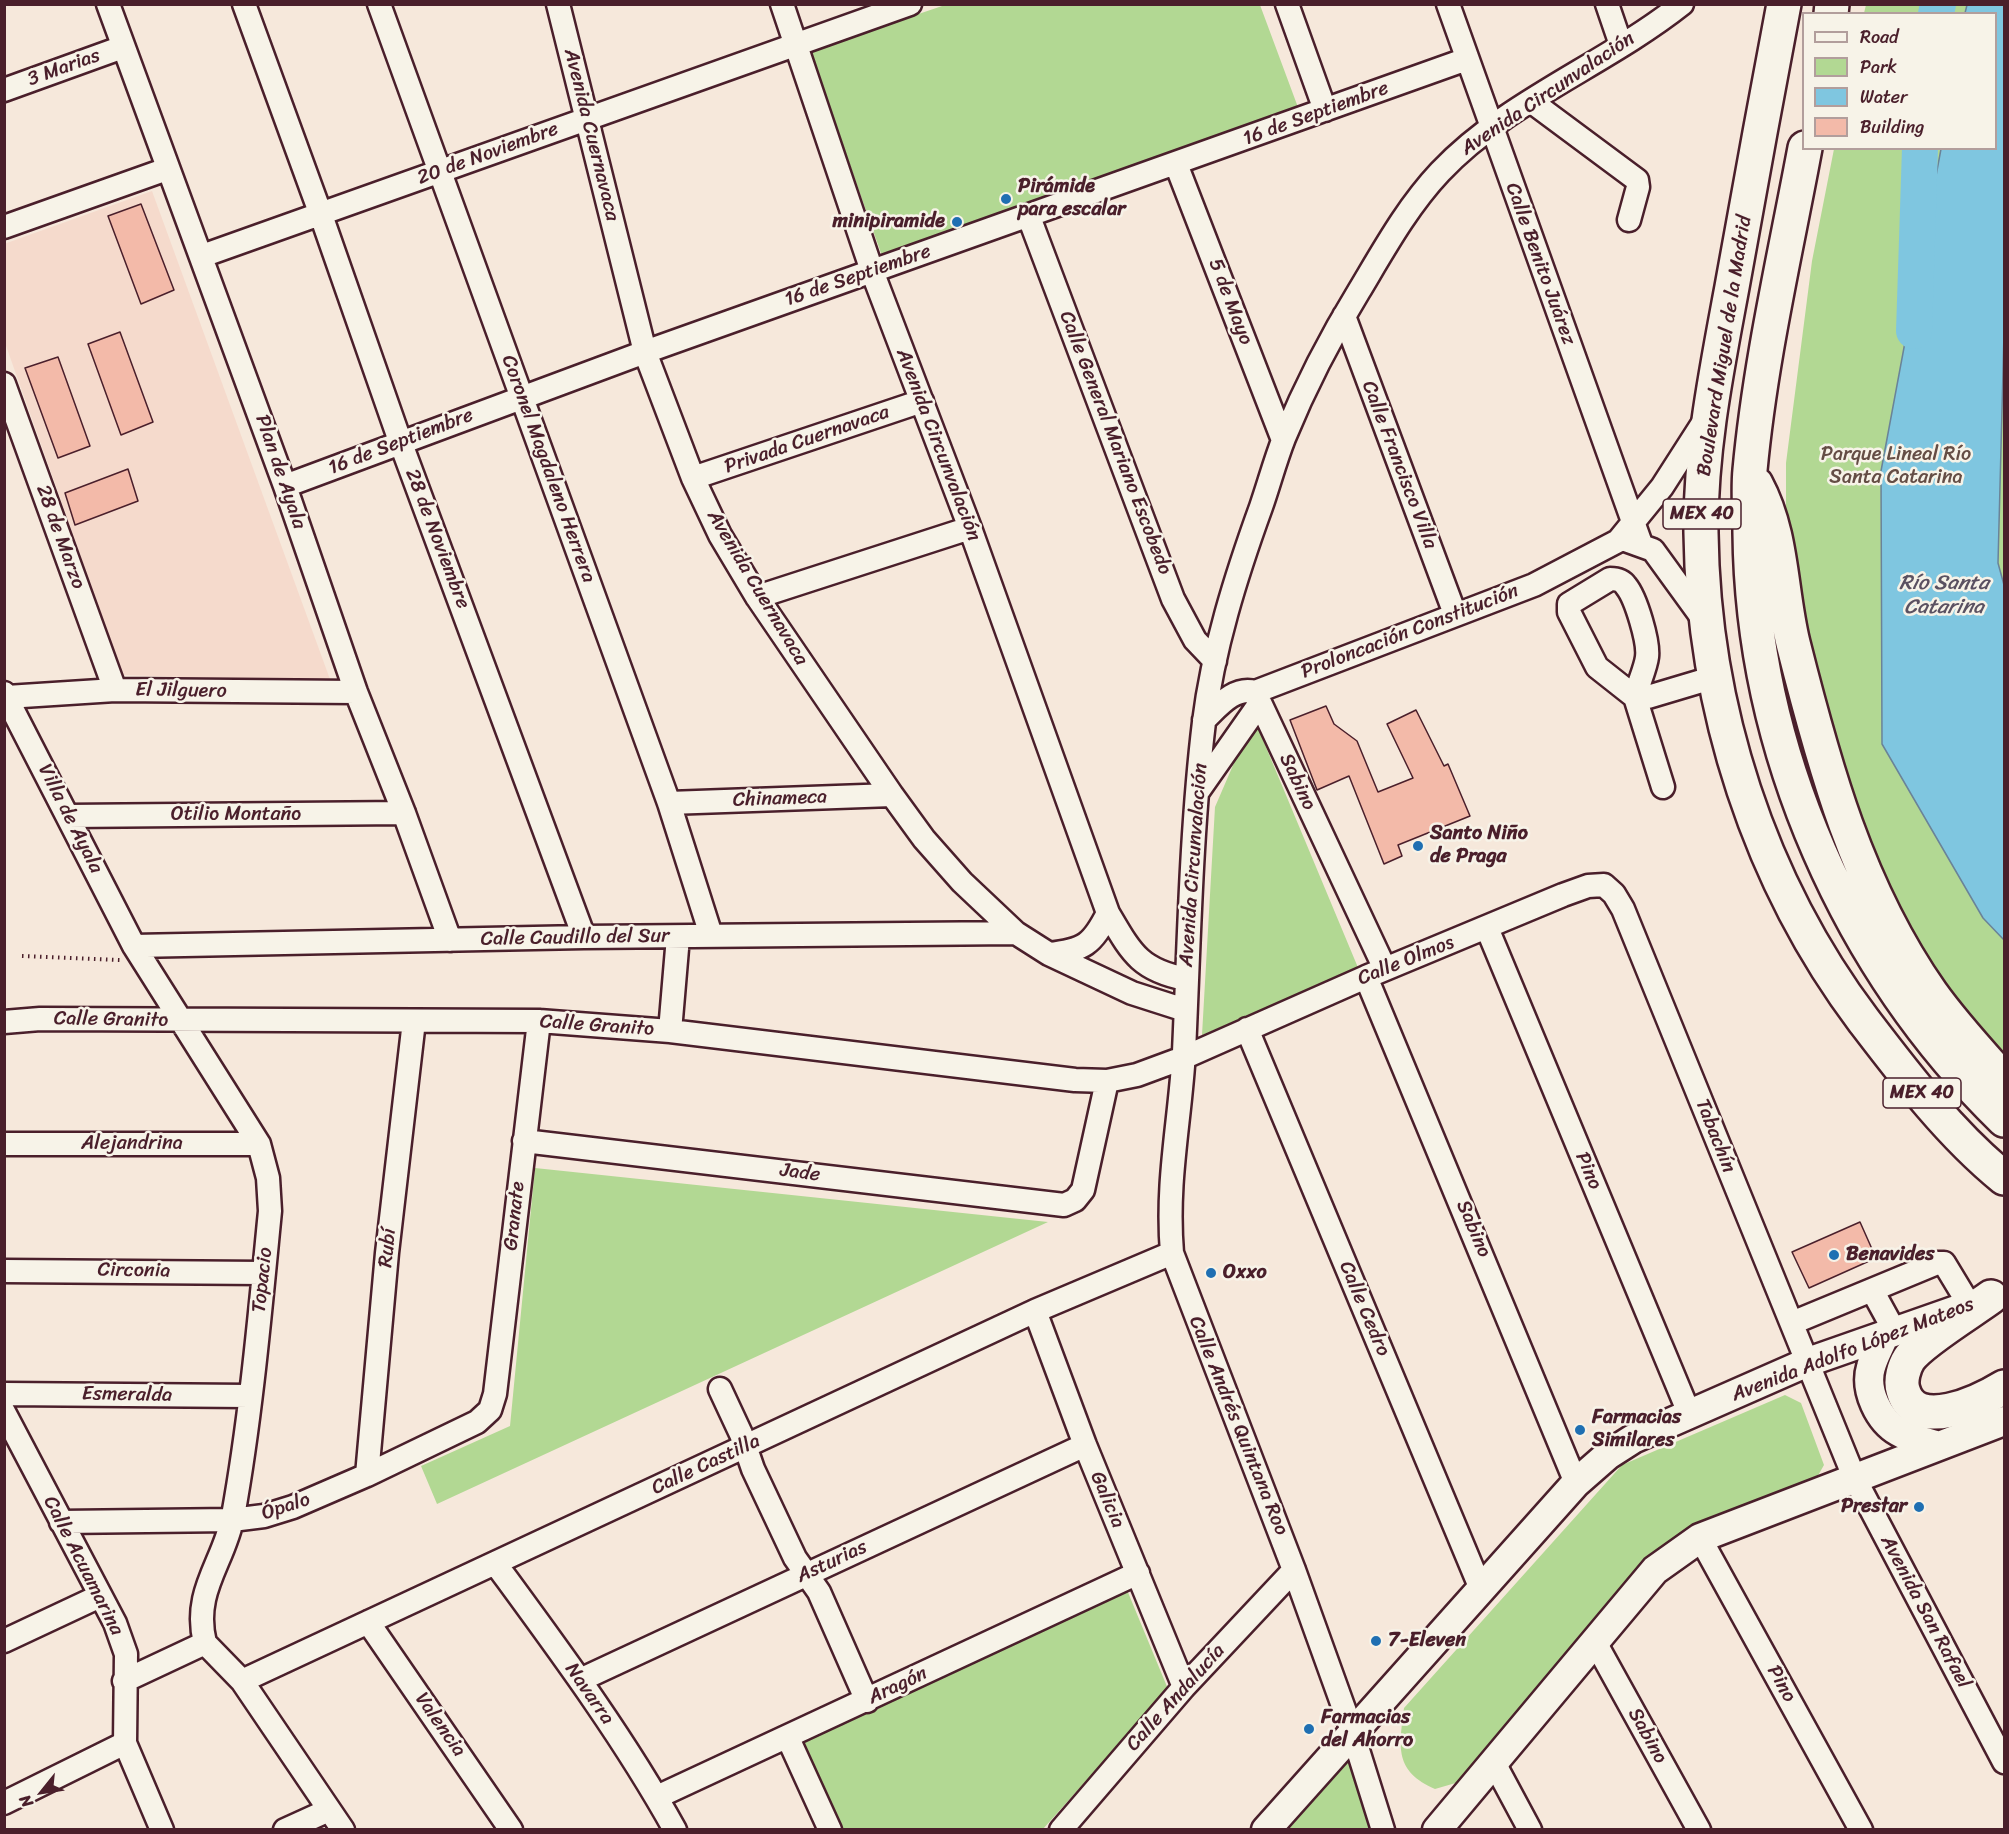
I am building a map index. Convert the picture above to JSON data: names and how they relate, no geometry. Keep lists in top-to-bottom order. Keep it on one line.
{"streets":{"highway":["Boulevard Miguel de la Madrid","MEX 40"],"main road":["Avenida Adolfo López Mateos"],"street":["3 Marias","Avenida Circunvalación","16 de Septiembre","Avenida Cuernavaca","20 de Noviembre","Calle Benito Juárez","5 de Mayo","Privada Cuernavaca","Calle General Mariano Escobedo","Calle Francisco Villa","Coronel Magdaleno Herrera","Plan de Ayala","28 de Marzo","28 de Noviembre","Proloncación Constitución","El Jilguero","Sabino","Chinameca","Otilio Montaño","Villa de Ayala","Calle Caudillo del Sur","Calle Olmos","Calle Granito","Tabachín","Alejandrina","Pino","Jade","Granate","Rubí","Circonia","Topacio","Calle Cedro","Esmeralda","Calle Andrés Quintana Roo","Calle Castilla","Galicia","Ópalo","Asturias","Calle Acuamarina","Avenida San Rafael","Aragón","Navarra","Calle Andalucía","Valencia"]},"crossings":[["3 Marias","Plan de Ayala"],["Avenida Circunvalación","16 de Septiembre"],["Avenida Circunvalación","20 de Noviembre"],["Avenida Circunvalación","Calle Benito Juárez"],["Avenida Circunvalación","5 de Mayo"],["Avenida Circunvalación","Privada Cuernavaca"],["Avenida Circunvalación","Calle General Mariano Escobedo"],["Avenida Circunvalación","Calle Francisco Villa"],["Avenida Circunvalación","Proloncación Constitución"],["Avenida Circunvalación","Calle Andrés Quintana Roo"],["16 de Septiembre","Avenida Cuernavaca"],["16 de Septiembre","Calle Benito Juárez"],["16 de Septiembre","5 de Mayo"],["16 de Septiembre","Calle General Mariano Escobedo"],["16 de Septiembre","Coronel Magdaleno Herrera"],["16 de Septiembre","Plan de Ayala"],["16 de Septiembre","28 de Noviembre"],["Avenida Cuernavaca","20 de Noviembre"],["Avenida Cuernavaca","Privada Cuernavaca"],["Avenida Cuernavaca","Chinameca"],["Avenida Cuernavaca","Calle Caudillo del Sur"],["Avenida Cuernavaca","Calle Andrés Quintana Roo"],["20 de Noviembre","Coronel Magdaleno Herrera"],["20 de Noviembre","Plan de Ayala"],["20 de Noviembre","28 de Noviembre"],["Calle Benito Juárez","Proloncación Constitución"],["Boulevard Miguel de la Madrid","Proloncación Constitución"],["Calle Francisco Villa","Proloncación Constitución"],["Coronel Magdaleno Herrera","Chinameca"],["Coronel Magdaleno Herrera","Calle Caudillo del Sur"],["Plan de Ayala","El Jilguero"],["Plan de Ayala","Otilio Montaño"],["Plan de Ayala","Calle Caudillo del Sur"],["28 de Marzo","El Jilguero"],["28 de Noviembre","Calle Caudillo del Sur"],["Proloncación Constitución","Sabino"],["El Jilguero","Villa de Ayala"],["Sabino","Calle Olmos"],["Sabino","Avenida Adolfo López Mateos"],["Otilio Montaño","Villa de Ayala"],["Villa de Ayala","Calle Caudillo del Sur"],["Villa de Ayala","Topacio"],["Calle Caudillo del Sur","Topacio"],["Calle Olmos","Calle Granito"],["Calle Olmos","Tabachín"],["Calle Olmos","Pino"],["Calle Olmos","Calle Cedro"],["Calle Olmos","Calle Andrés Quintana Roo"],["Calle Granito","Jade"],["Calle Granito","Granate"],["Calle Granito","Rubí"],["Calle Granito","Topacio"],["Calle Granito","Calle Andrés Quintana Roo"],["Tabachín","Avenida Adolfo López Mateos"],["Tabachín","Avenida San Rafael"],["Alejandrina","Topacio"],["Pino","Avenida Adolfo López Mateos"],["Jade","Granate"],["Granate","Ópalo"],["Rubí","Ópalo"],["Circonia","Topacio"],["Topacio","Esmeralda"],["Topacio","Ópalo"],["Calle Cedro","Avenida Adolfo López Mateos"],["Avenida Adolfo López Mateos","Calle Andrés Quintana Roo"],["Avenida Adolfo López Mateos","Avenida San Rafael"],["Calle Andrés Quintana Roo","Calle Castilla"],["Calle Andrés Quintana Roo","Calle Andalucía"],["Calle Castilla","Galicia"],["Calle Castilla","Navarra"],["Calle Castilla","Valencia"],["Galicia","Asturias"],["Galicia","Aragón"],["Galicia","Calle Andalucía"],["Ópalo","Calle Acuamarina"],["Asturias","Navarra"],["Aragón","Navarra"]],"water":["Río Santa Catarina"],"parks":["Parque Lineal Río Santa Catarina"],"places":["Pirámide para escalar","minipiramide","Santo Niño de Praga","Benavides","Oxxo","Farmacias Similares","Prestar","7-Eleven","Farmacias del Ahorro"],"legend":["Road","Park","Water","Building"],"north":"bottom left"}
